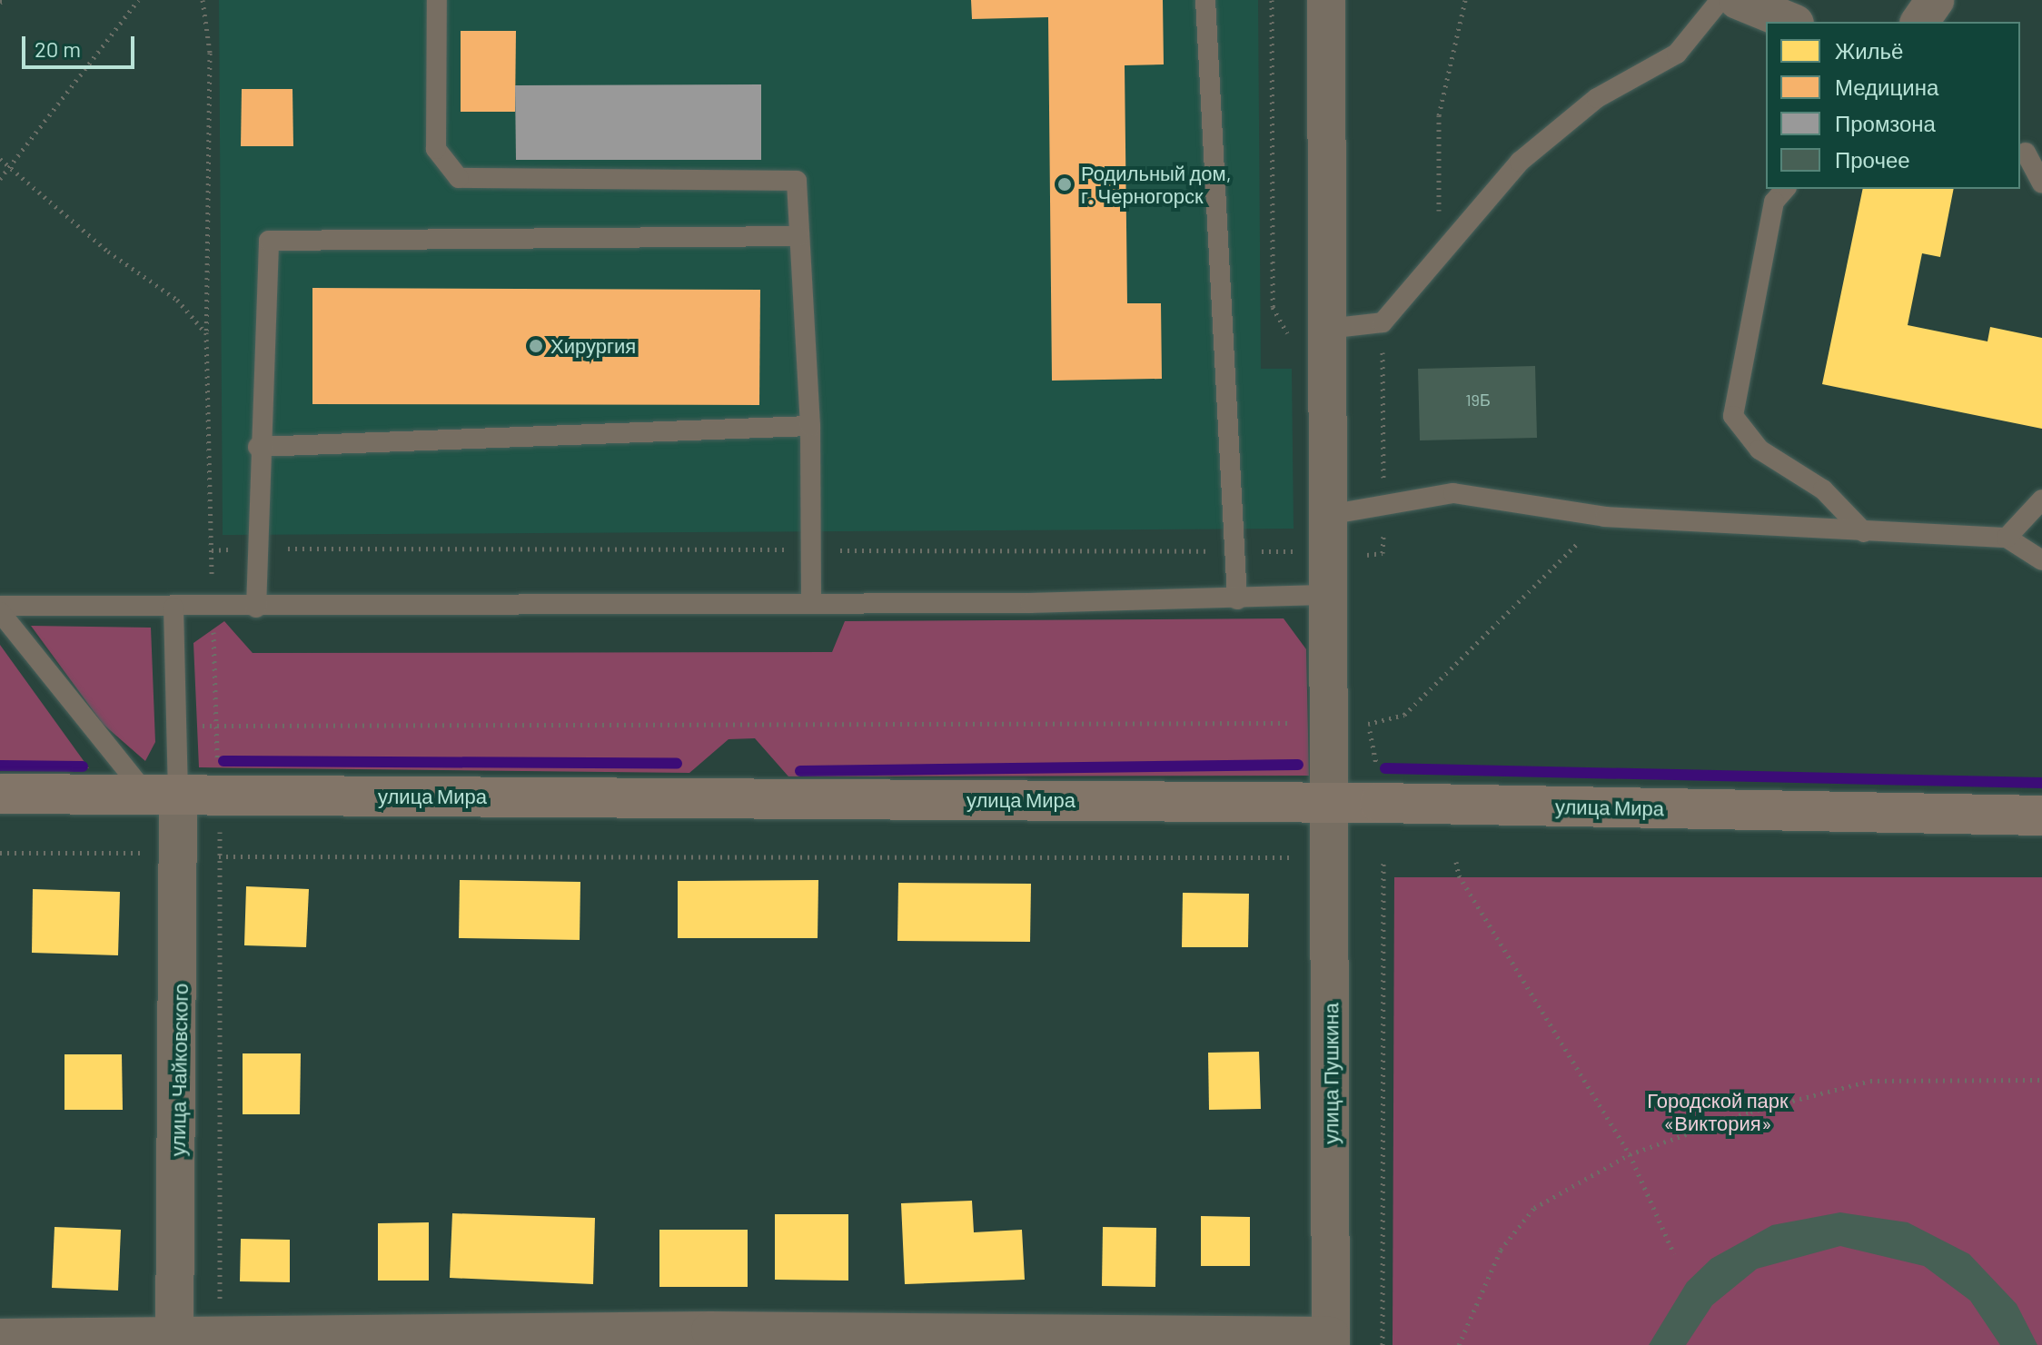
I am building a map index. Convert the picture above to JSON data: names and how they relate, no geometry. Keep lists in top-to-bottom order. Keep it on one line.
{"streets":{"main road":["улица Мира"],"street":["улица Чайковского","улица Пушкина"]},"crossings":[["улица Мира","улица Чайковского"],["улица Мира","улица Пушкина"]],"parks":["Городской парк «Виктория»"],"places":["Родильный дом, г. Черногорск","Хирургия"],"house_numbers":["19Б"],"legend":["Жильё","Медицина","Промзона","Прочее"],"scale_bar":"20 m"}
